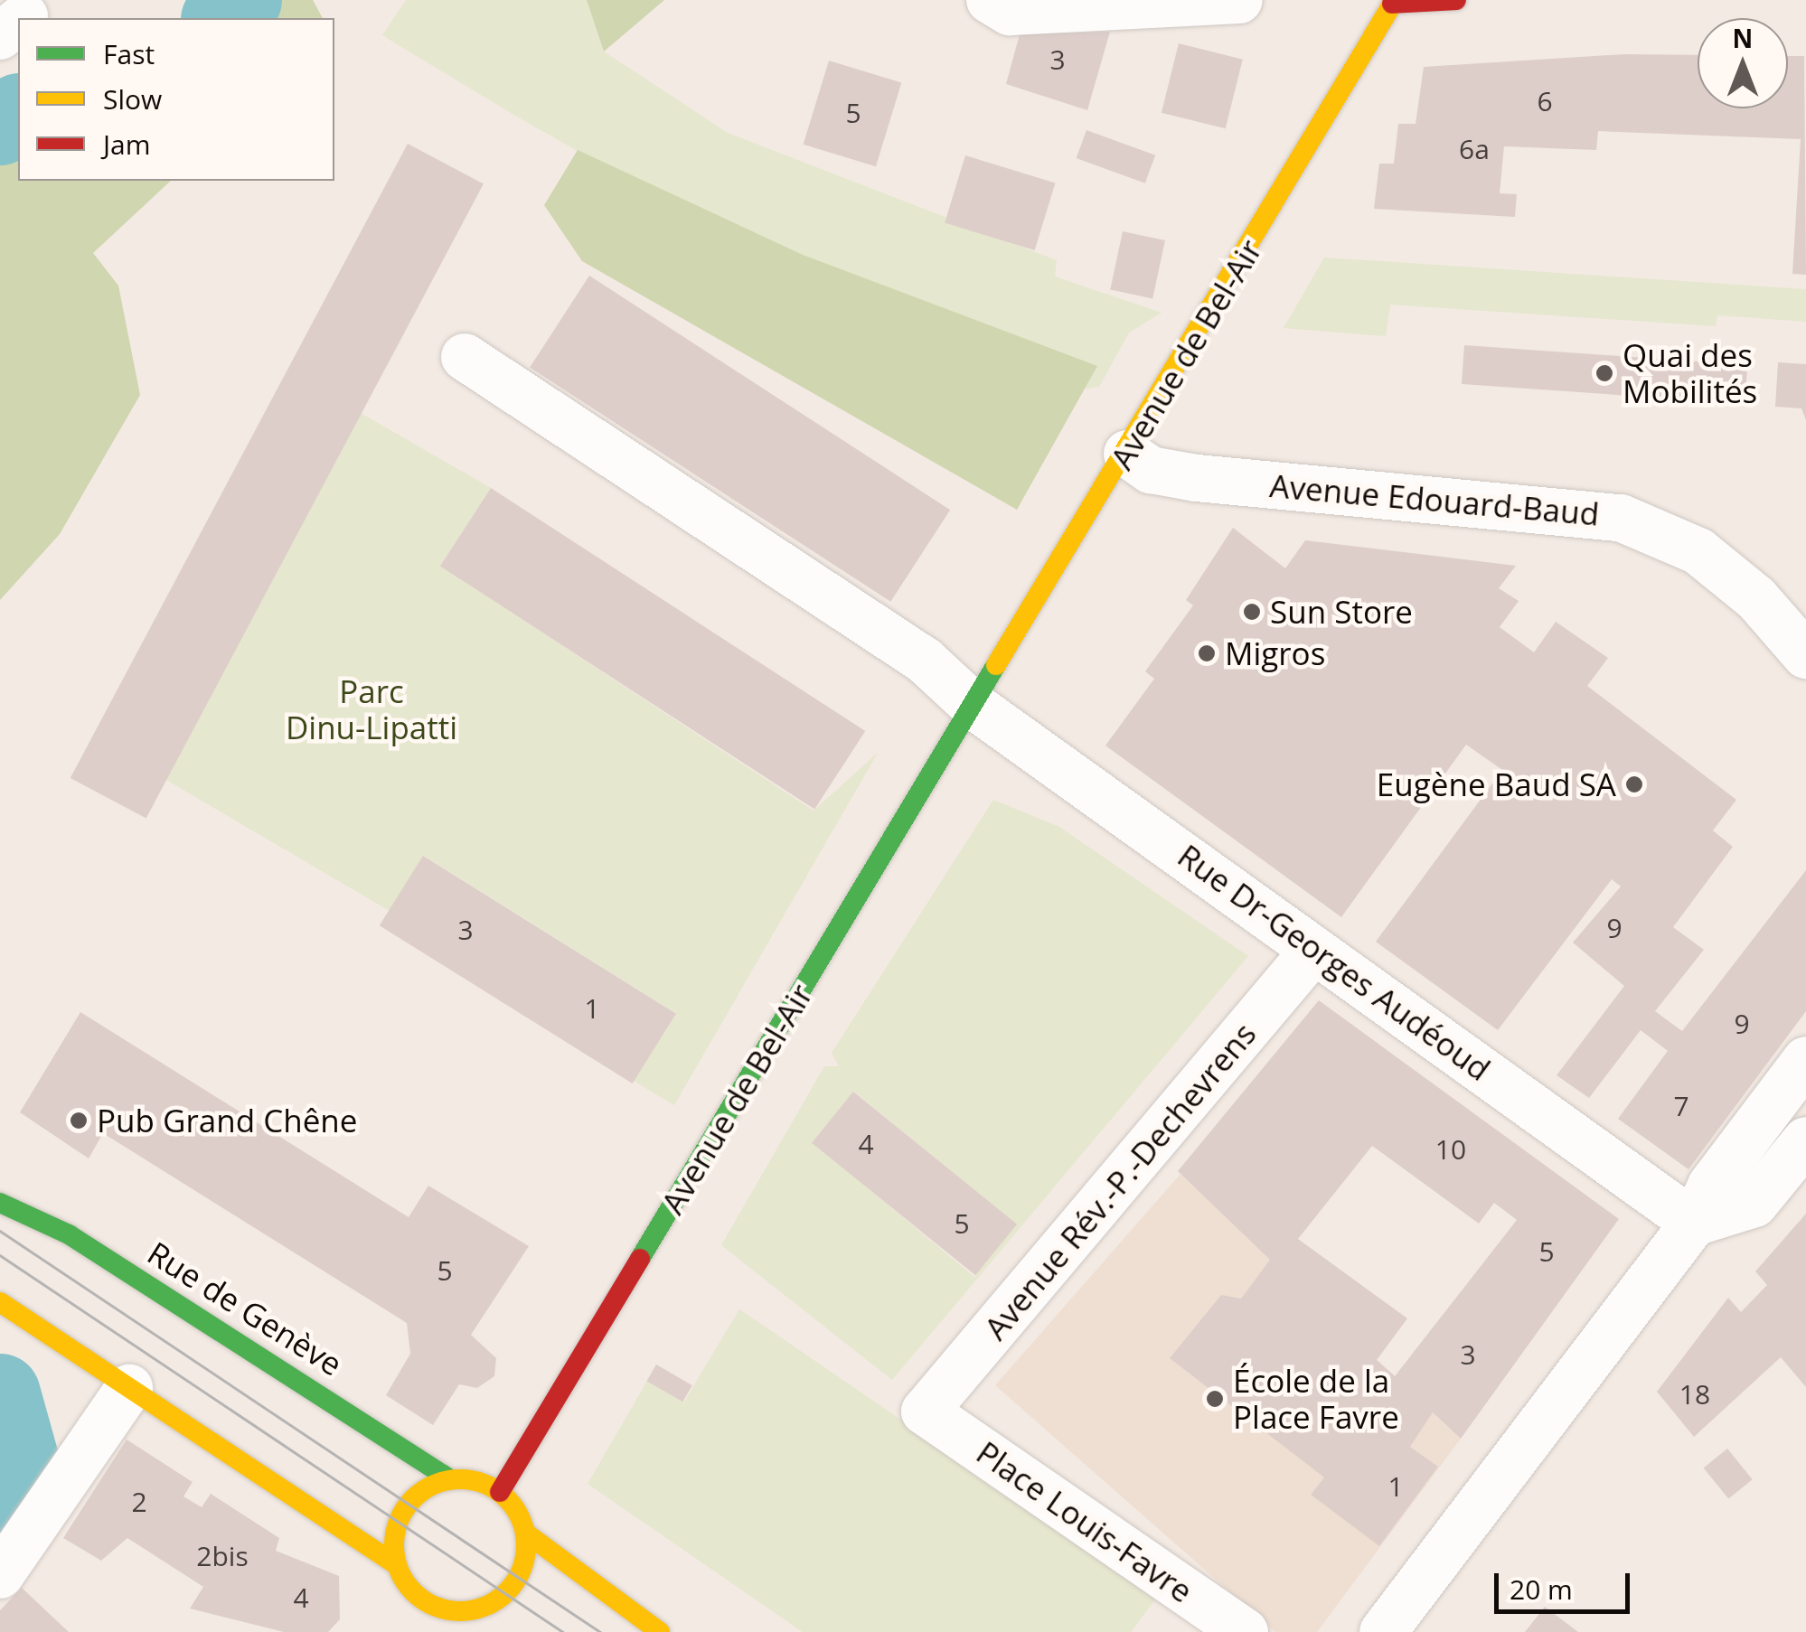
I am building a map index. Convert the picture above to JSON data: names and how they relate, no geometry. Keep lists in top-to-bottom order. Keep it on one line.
{"streets":{"street":["Avenue de Bel-Air","Avenue Edouard-Baud","Rue Dr-Georges Audéoud","Avenue Rév.-P.-Dechevrens","Rue de Genève","Place Louis-Favre"]},"crossings":[["Avenue de Bel-Air","Avenue Edouard-Baud"],["Avenue de Bel-Air","Rue Dr-Georges Audéoud"],["Avenue de Bel-Air","Rue de Genève"],["Rue Dr-Georges Audéoud","Avenue Rév.-P.-Dechevrens"],["Avenue Rév.-P.-Dechevrens","Place Louis-Favre"]],"parks":["Parc Dinu-Lipatti"],"places":["Quai des Mobilités","Sun Store","Migros","Eugène Baud SA","Pub Grand Chêne","École de la Place Favre"],"house_numbers":["3","6","5","6a","9","3","1","9","7","4","10","5","5","5","3","18","1","2","2bis","4"],"legend":["Fast","Slow","Jam"],"scale_bar":"20 m","north":"top"}
